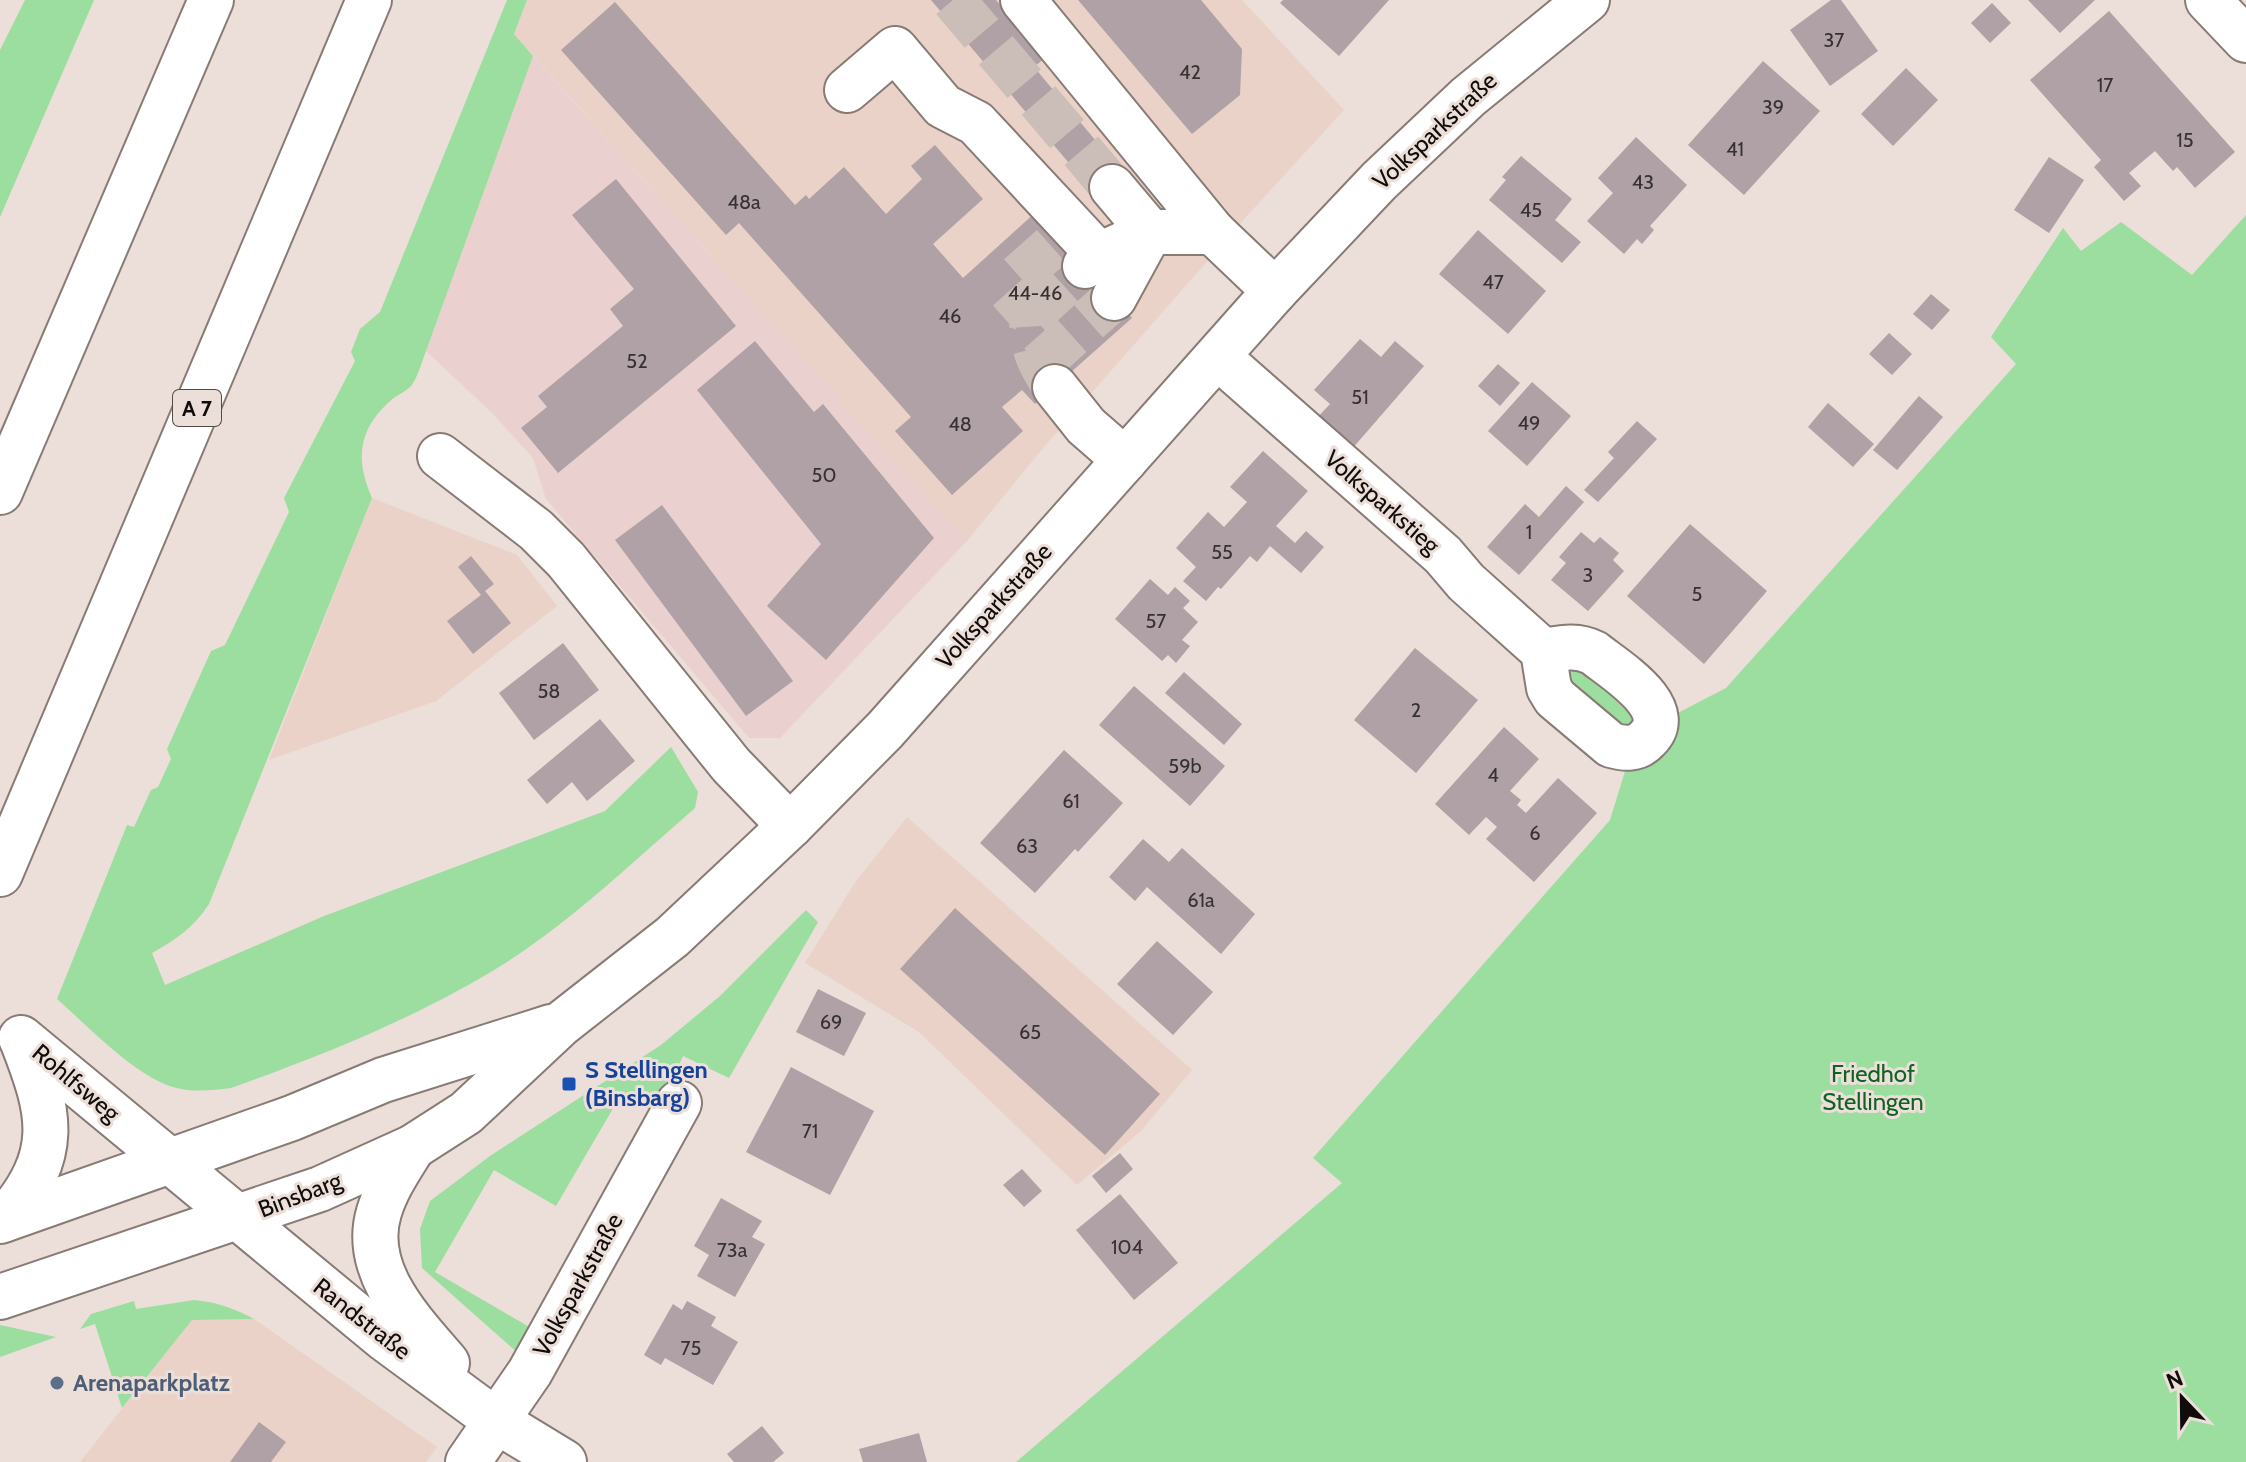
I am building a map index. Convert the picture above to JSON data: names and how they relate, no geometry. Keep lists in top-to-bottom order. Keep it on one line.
{"streets":{"main road":["Volksparkstraße","A 7","Volksparkstieg","Rohlfsweg","Binsbarg","Randstraße"]},"crossings":[["Volksparkstraße","Volksparkstieg"],["Volksparkstraße","Binsbarg"],["Volksparkstraße","Randstraße"],["Rohlfsweg","Binsbarg"],["Rohlfsweg","Randstraße"],["Binsbarg","Randstraße"]],"parks":["Friedhof Stellingen"],"places":{"transit":["S Stellingen (Binsbarg)"],"other":["Arenaparkplatz"]},"house_numbers":["37","42","17","39","15","41","43","48a","45","47","44-46","46","52","51","49","48","50","1","55","3","5","57","58","2","59b","4","61","6","63","61a","69","65","71","104","73a","75"],"north":"top"}
